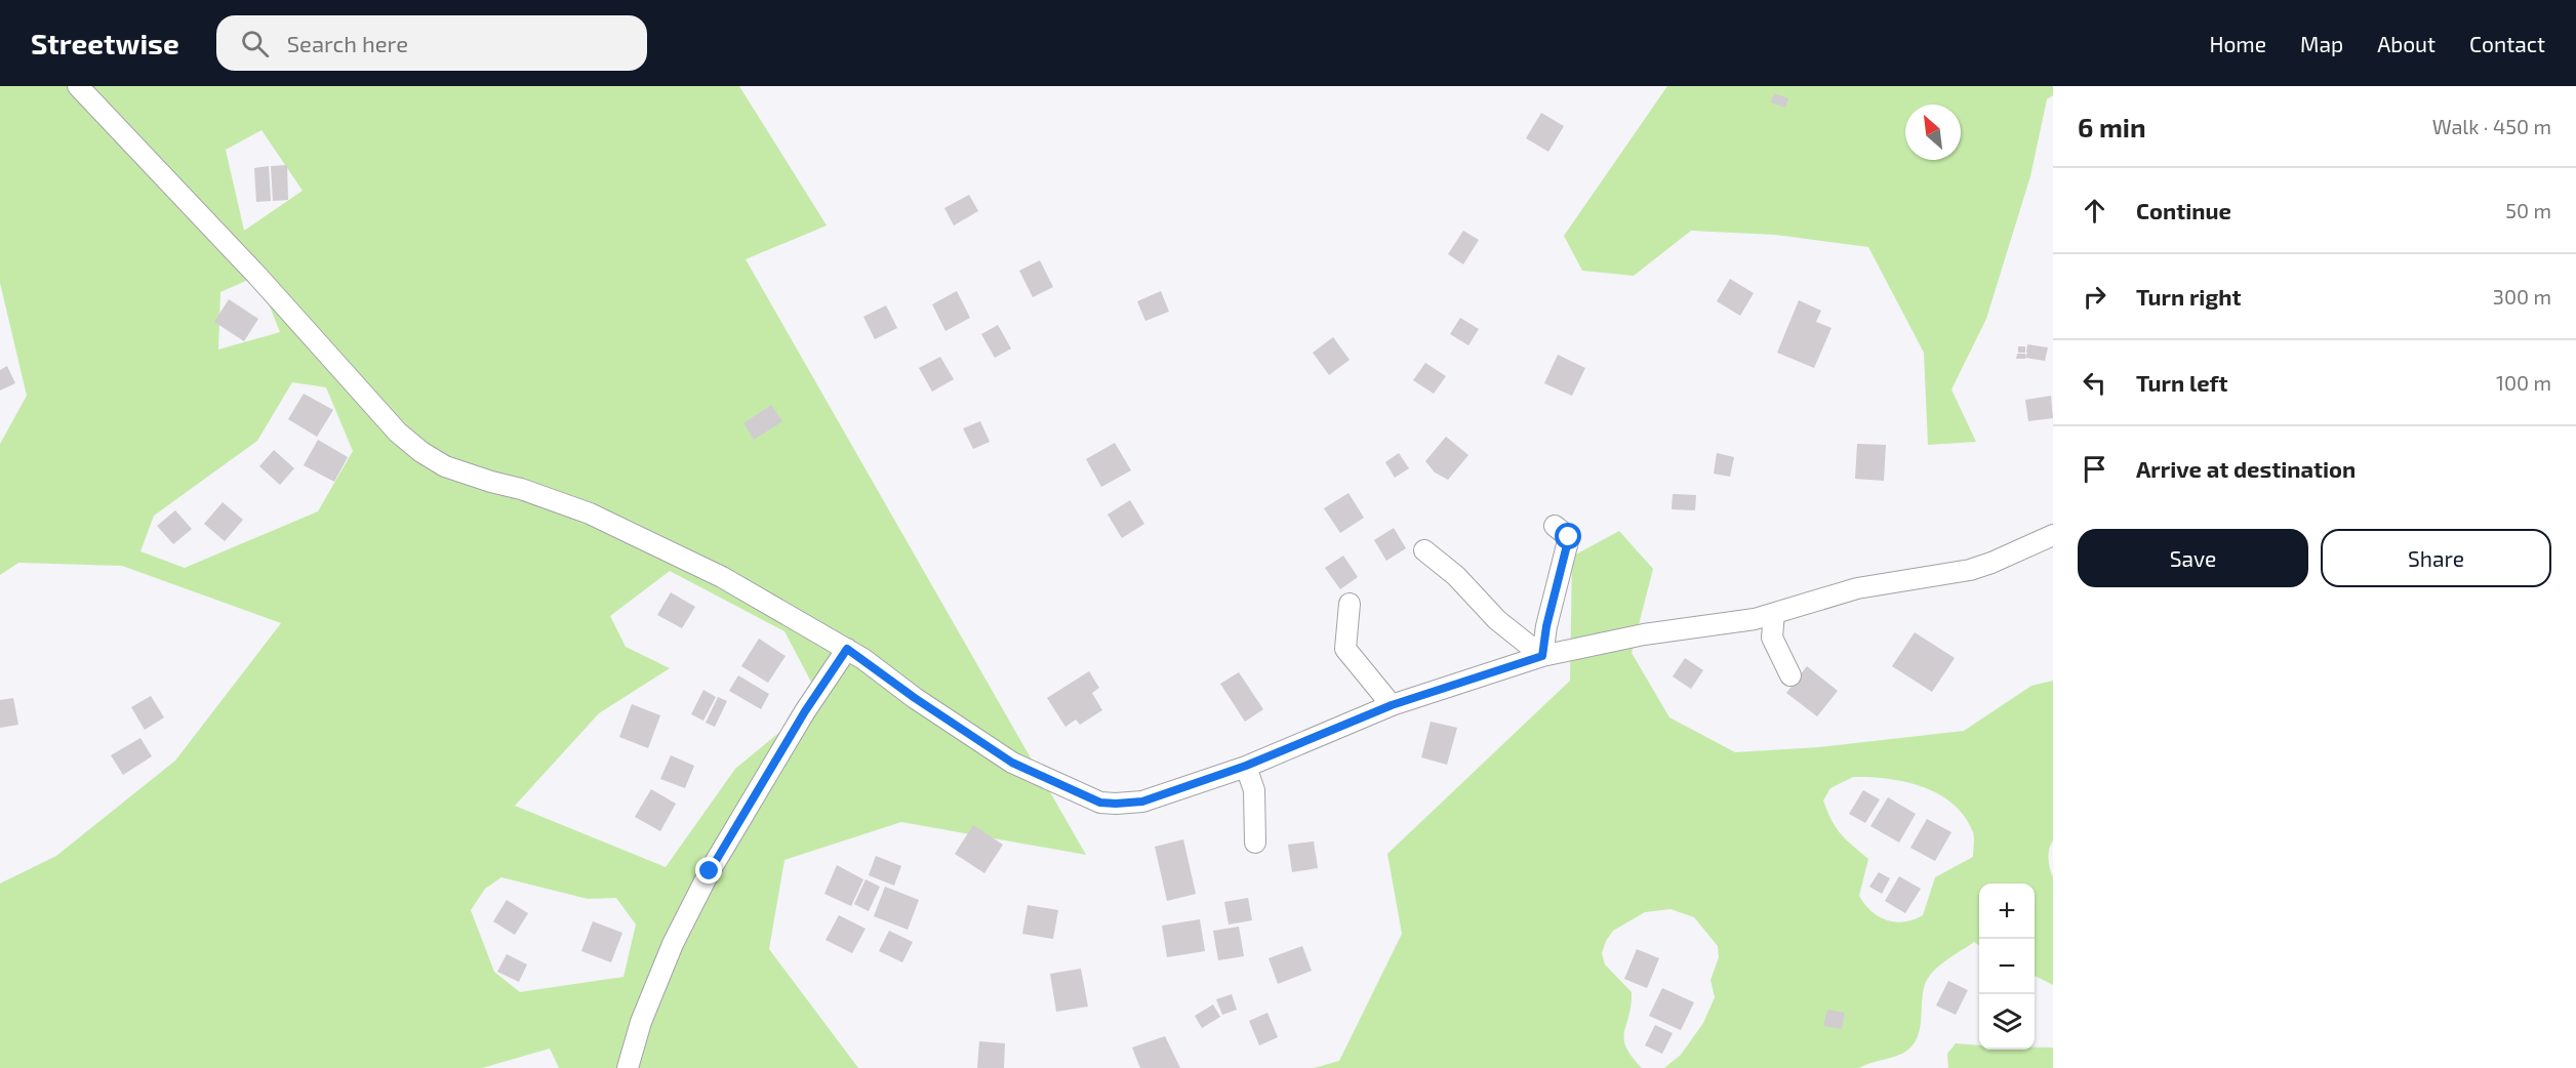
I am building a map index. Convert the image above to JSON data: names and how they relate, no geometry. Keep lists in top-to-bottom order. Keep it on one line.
{"north":"top left","page":{"header":"Streetwise","search":"Search here","nav":["Home","Map","About","Contact"],"heading":["6 min","Walk · 450 m"],"list":[["Continue","50 m"],["Turn right","300 m"],["Turn left","100 m"],"Arrive at destination"],"buttons":["Save","Share"],"map_buttons":["+","−"]}}
